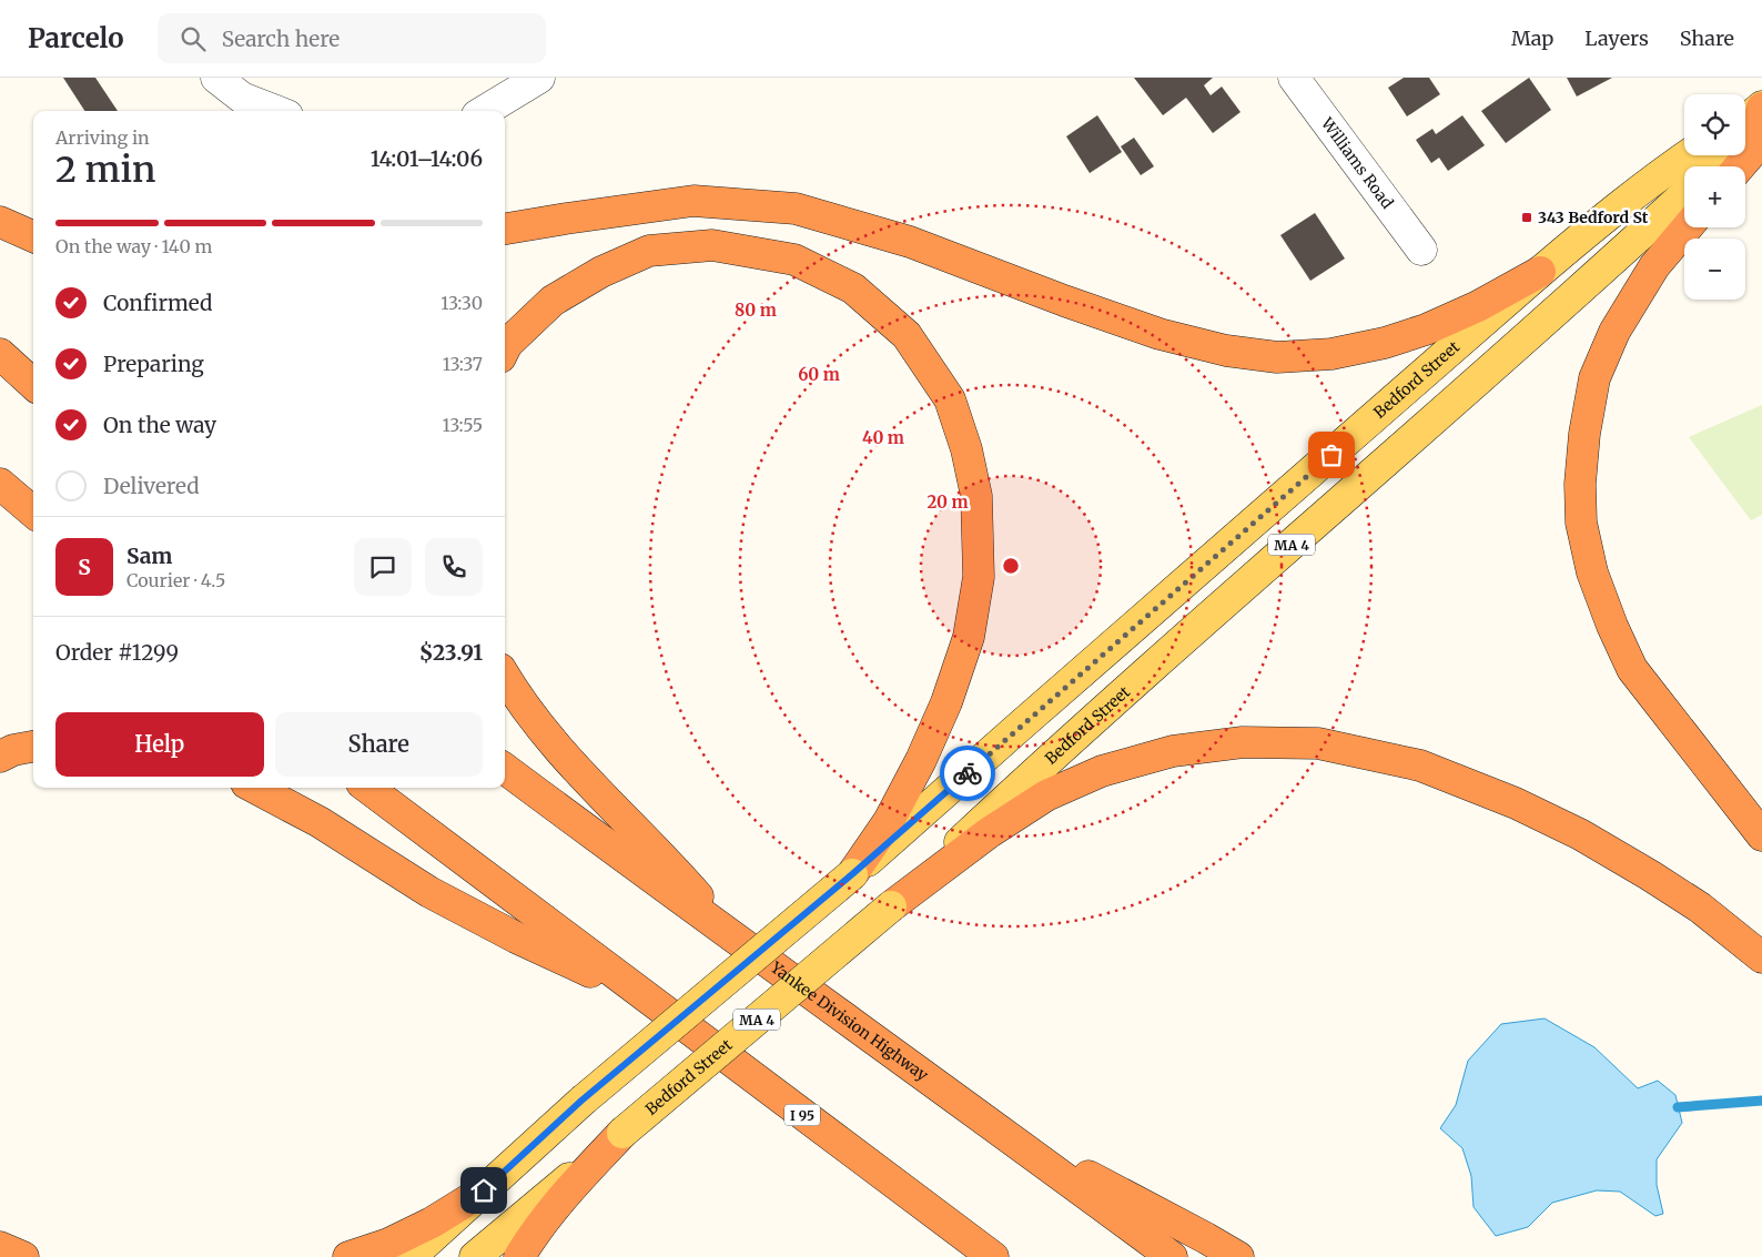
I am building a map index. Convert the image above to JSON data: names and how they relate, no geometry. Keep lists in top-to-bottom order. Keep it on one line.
{"streets":{"highway":["Yankee Division Highway","I 95"],"main road":["Bedford Street","MA 4"],"street":["Williams Road"]},"places":{"transit":["343 Bedford St"]},"page":{"header":"Parcelo","search":"Search here","nav":["Map","Layers","Share"],"map_buttons":["+","−"],"heading":["2 min","Arriving in","14:01–14:06"],"panel":["Sam","Courier · 4.5","Order #1299","$23.91"],"bar":"On the way · 140 m","list":[["Confirmed","13:30"],["Preparing","13:37"],["On the way","13:55"],"Delivered"],"round":"S","buttons":["Help","Share"]},"rings":["80 m","60 m","40 m","20 m"]}
